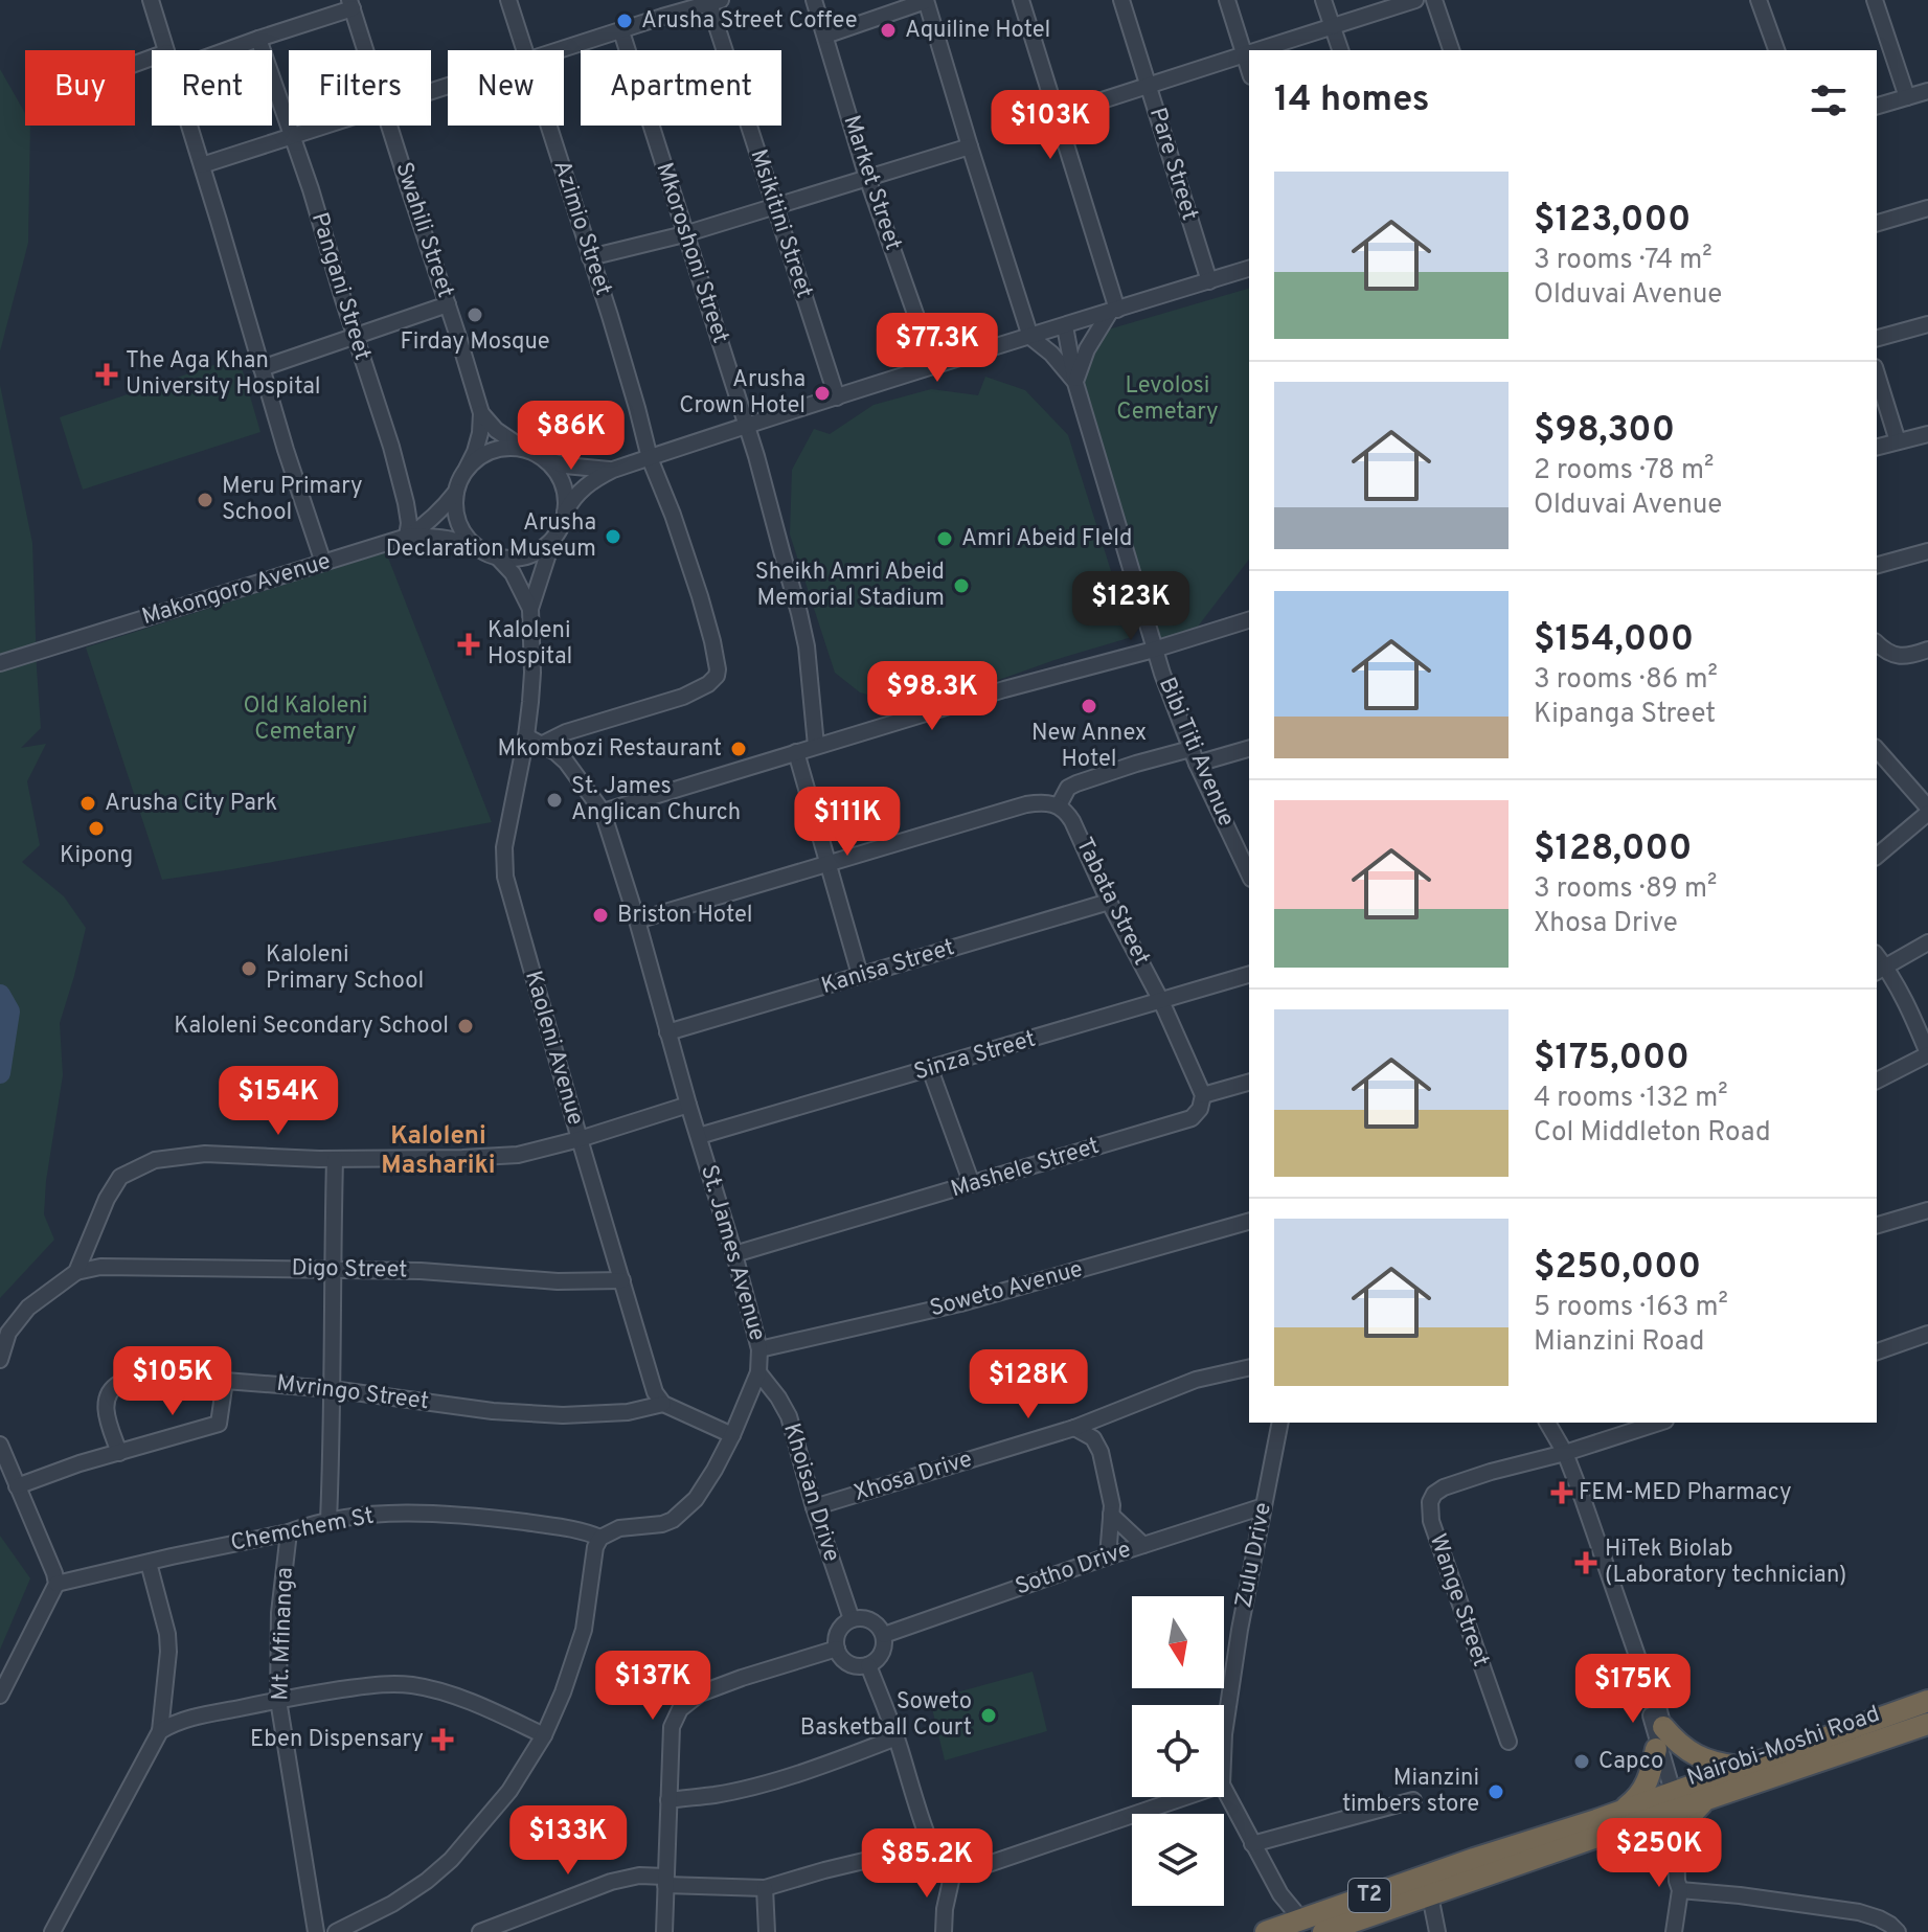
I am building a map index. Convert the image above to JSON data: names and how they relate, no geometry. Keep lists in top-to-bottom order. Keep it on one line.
{"streets":{"highway":["Nairobi-Moshi Road","T2"],"street":["Pare Street","Market Street","Msikitini Street","Azimio Street","Swahili Street","Mkoroshoni Street","Pangani Street","Makongoro Avenue","Bibi Titi Avenue","Tabata Street","Kanisa Street","Kaoleni Avenue","Sinza Street","Mashele Street","St. James Avenue","Digo Street","Soweto Avenue","Mvringo Street","Xhosa Drive","Khoisan Drive","Chemchem St","Zulu Drive","Sotho Drive","Wange Street","Mt. Mfinanga"]},"crossings":[["Azimio Street","St. James Avenue"],["Swahili Street","Makongoro Avenue"],["Swahili Street","Kaoleni Avenue"],["Pangani Street","Makongoro Avenue"],["Makongoro Avenue","Kaoleni Avenue"],["Tabata Street","Kanisa Street"],["Tabata Street","Sinza Street"],["Kanisa Street","St. James Avenue"],["Kaoleni Avenue","St. James Avenue"],["Kaoleni Avenue","Digo Street"],["Kaoleni Avenue","Mvringo Street"],["Sinza Street","St. James Avenue"],["Mashele Street","St. James Avenue"],["St. James Avenue","Soweto Avenue"],["St. James Avenue","Khoisan Drive"],["St. James Avenue","Chemchem St"],["Xhosa Drive","Khoisan Drive"],["Khoisan Drive","Sotho Drive"],["Chemchem St","Mt. Mfinanga"],["Zulu Drive","Sotho Drive"],["Zulu Drive","Nairobi-Moshi Road"]],"districts":["Kaloleni Mashariki"],"parks":["Levolosi Cemetary","Old Kaloleni Cemetary"],"places":{"other":["Arusha Street Coffee","Aquiline Hotel","Firday Mosque","Arusha Crown Hotel","Meru Primary School","Arusha Declaration Museum","Amri Abeid FIeld","Sheikh Amri Abeid Memorial Stadium","New Annex Hotel","Mkombozi Restaurant","St. James Anglican Church","Arusha City Park","Kipong","Briston Hotel","Kaloleni Primary School","Kaloleni Secondary School","Soweto Basketball Court","Capco","Mianzini timbers store"],"health":["The Aga Khan University Hospital","Kaloleni Hospital","FEM-MED Pharmacy","HiTek Biolab (Laboratory technician)","Eben Dispensary"]},"north":"bottom","page":{"chip":["Buy","Rent","Filters","New","Apartment"],"heading":"14 homes","price":["$103K","$77.3K","$86K","$123K","$98.3K","$111K","$154K","$105K","$128K","$137K","$175K","$133K","$250K","$85.2K"],"list":[{"name":"$123,000","note":"3 rooms · 74 m² · Olduvai Avenue"},{"name":"$98,300","note":"2 rooms · 78 m² · Olduvai Avenue"},{"name":"$154,000","note":"3 rooms · 86 m² · Kipanga Street"},{"name":"$128,000","note":"3 rooms · 89 m² · Xhosa Drive"},{"name":"$175,000","note":"4 rooms · 132 m² · Col Middleton Road"},{"name":"$250,000","note":"5 rooms · 163 m² · Mianzini Road"}]}}
